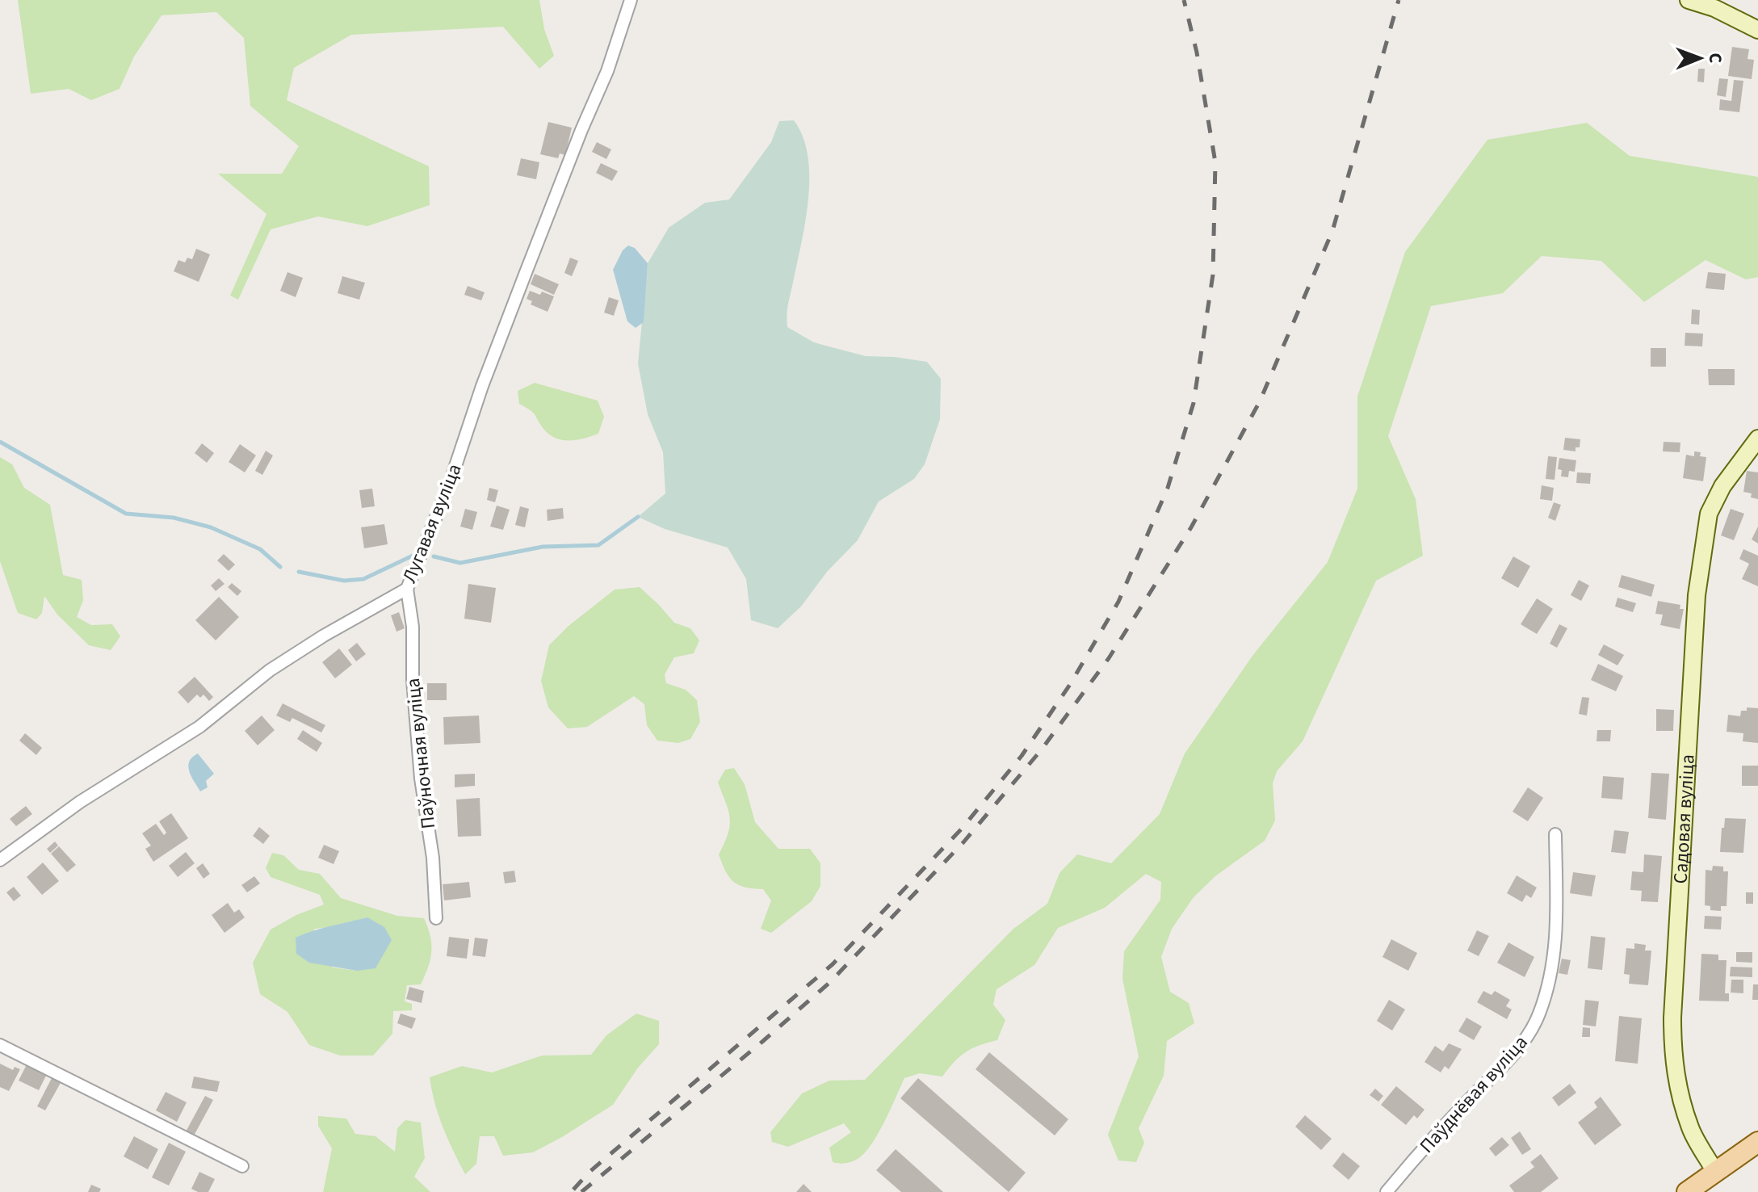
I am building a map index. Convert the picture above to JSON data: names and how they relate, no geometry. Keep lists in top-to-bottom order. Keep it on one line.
{"streets":{"street":["Лугавая вуліца","Паўночная вуліца","Садовая вуліца","Паўднёвая вуліца"]},"crossings":[["Лугавая вуліца","Паўночная вуліца"]],"north":"right"}
